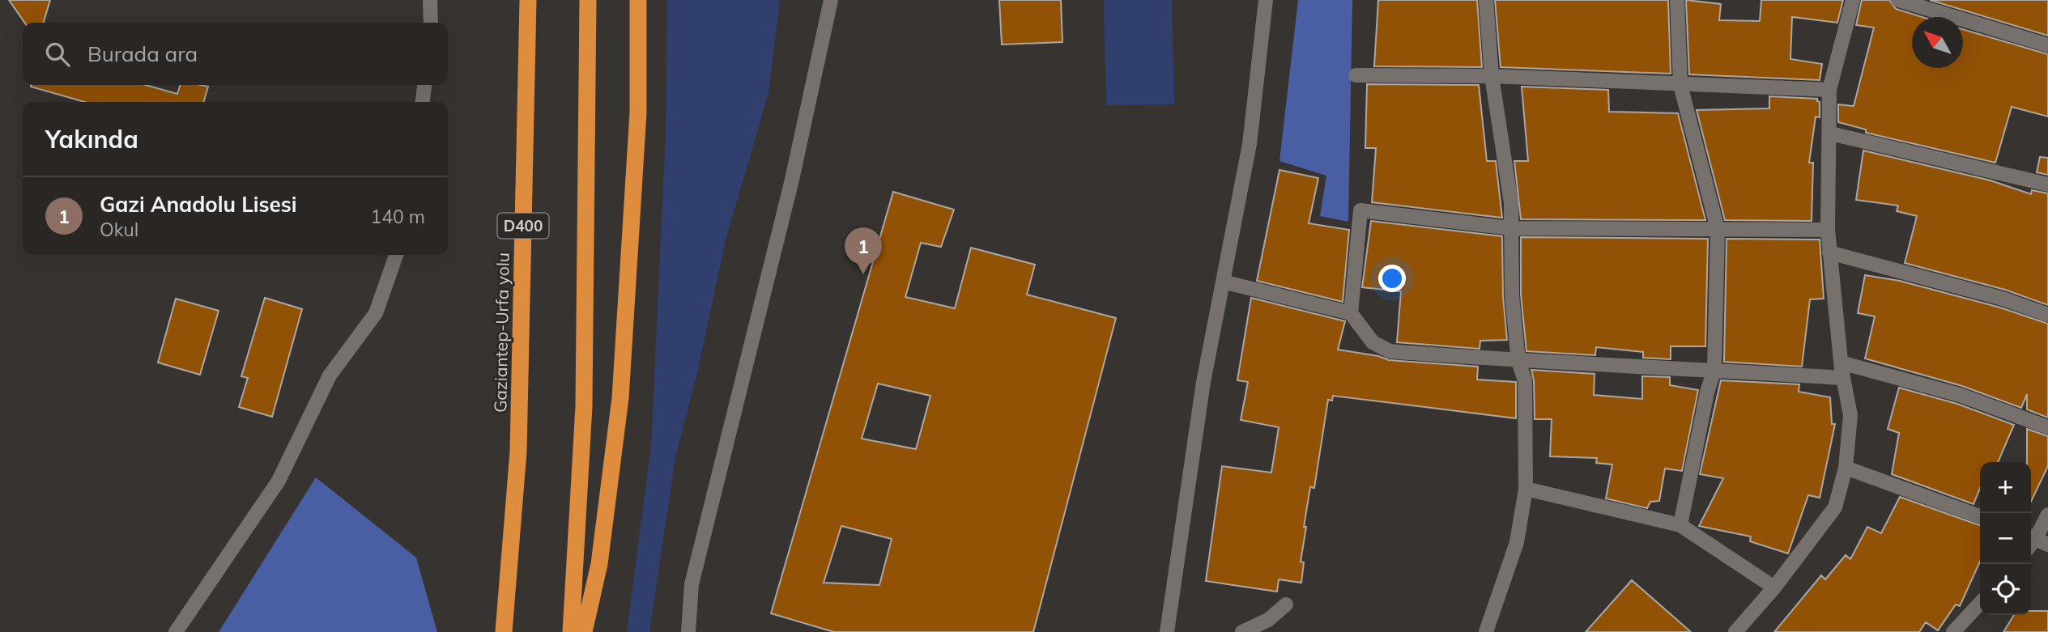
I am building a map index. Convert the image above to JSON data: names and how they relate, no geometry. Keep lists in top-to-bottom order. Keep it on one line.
{"streets":{"highway":["D400","Gaziantep-Urfa yolu"]},"north":"top left","page":{"search":"Burada ara","heading":"Yakında","list":[{"mark":"1","name":"Gazi Anadolu Lisesi","note":"Okul","value":"140 m"}],"pins":"1","map_buttons":["+","−"]}}
